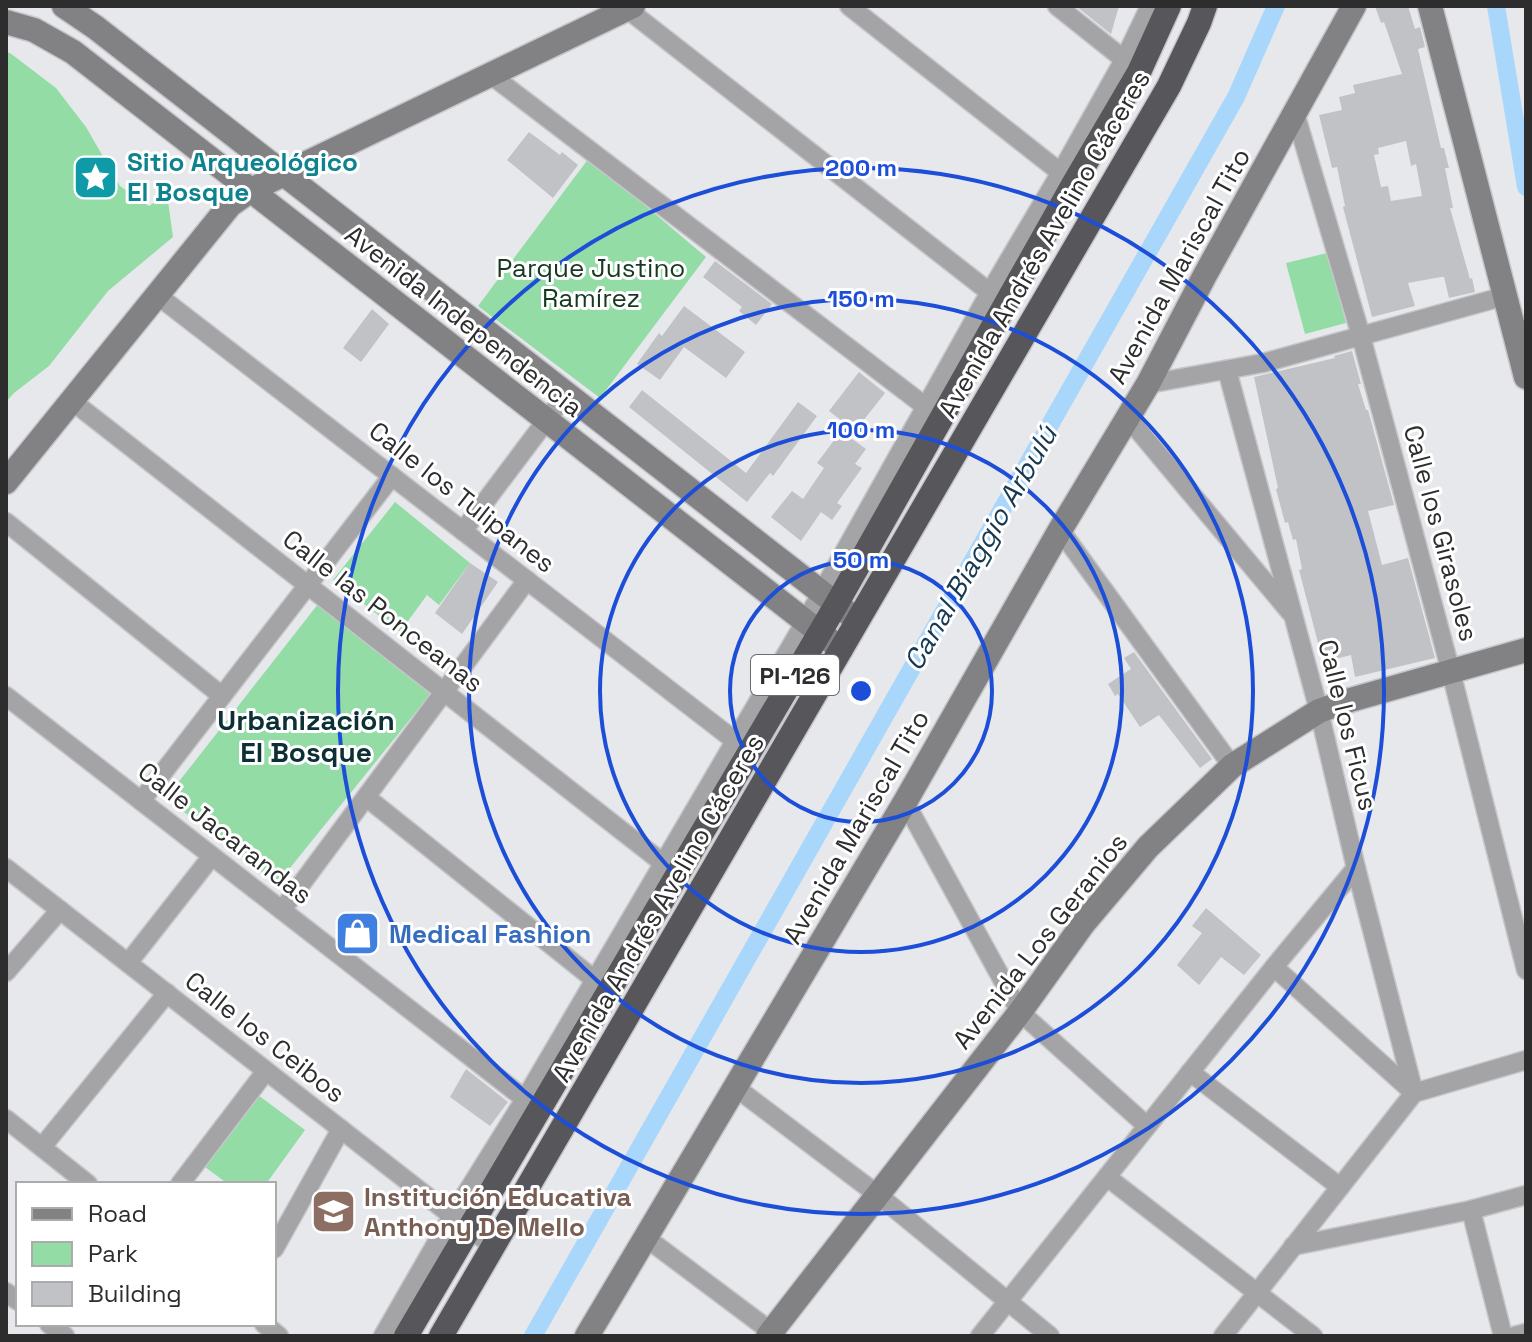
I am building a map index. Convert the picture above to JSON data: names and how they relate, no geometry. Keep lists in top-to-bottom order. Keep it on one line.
{"streets":{"highway":["Avenida Andrés Avelino Cáceres","PI-126"],"street":["Avenida Mariscal Tito","Avenida Independencia","Calle los Tulipanes","Calle los Girasoles","Calle las Ponceanas","Calle los Ficus","Calle Jacarandas","Avenida Los Geranios","Calle los Ceibos"]},"crossings":[["Avenida Andrés Avelino Cáceres","Avenida Independencia"],["Avenida Andrés Avelino Cáceres","Calle los Tulipanes"],["Avenida Andrés Avelino Cáceres","Calle las Ponceanas"],["Avenida Andrés Avelino Cáceres","Calle Jacarandas"],["Avenida Andrés Avelino Cáceres","Calle los Ceibos"],["Avenida Mariscal Tito","Calle los Girasoles"],["Calle los Girasoles","Avenida Los Geranios"],["Calle los Ficus","Avenida Los Geranios"]],"districts":["Urbanización El Bosque"],"water":["Canal Biaggio Arbulú"],"parks":["Parque Justino Ramírez"],"places":{"place":["Sitio Arqueológico El Bosque"],"shop":["Medical Fashion"],"school or university":["Institución Educativa Anthony De Mello"]},"legend":["Road","Park","Building"],"rings":["200 m","150 m","100 m","50 m"]}
